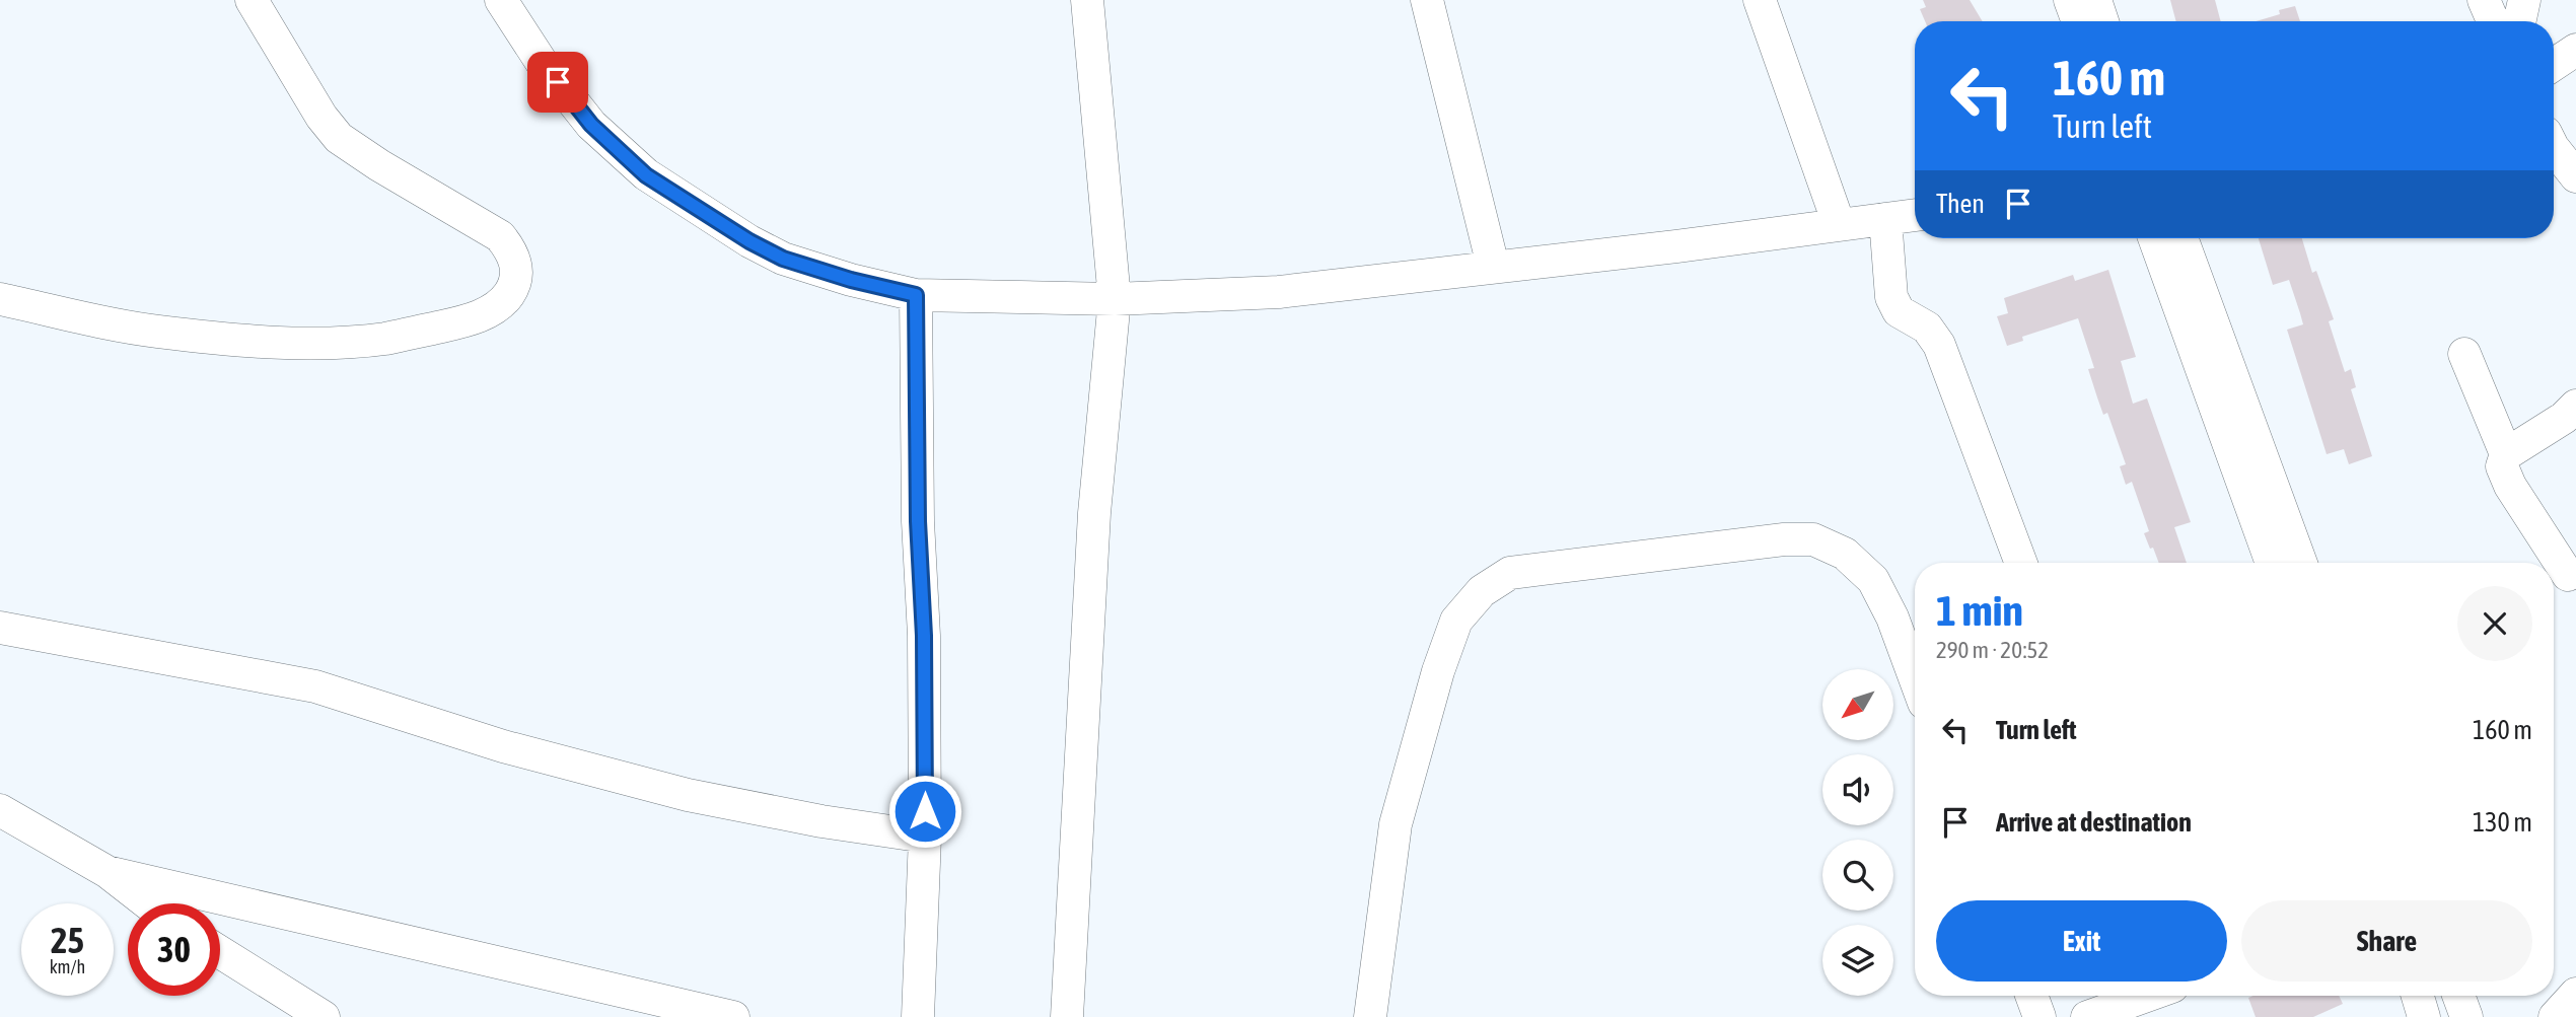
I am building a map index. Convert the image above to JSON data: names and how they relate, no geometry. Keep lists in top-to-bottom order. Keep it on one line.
{"north":"bottom left","page":{"turn":["160 m","Turn left"],"then":"Then","heading":["1 min","290 m · 20:52"],"list":[{"name":"Turn left","value":"160 m"},{"name":"Arrive at destination","value":"130 m"}],"buttons":["Exit","Share"],"speed":"25 km/h","limit":"30"}}
